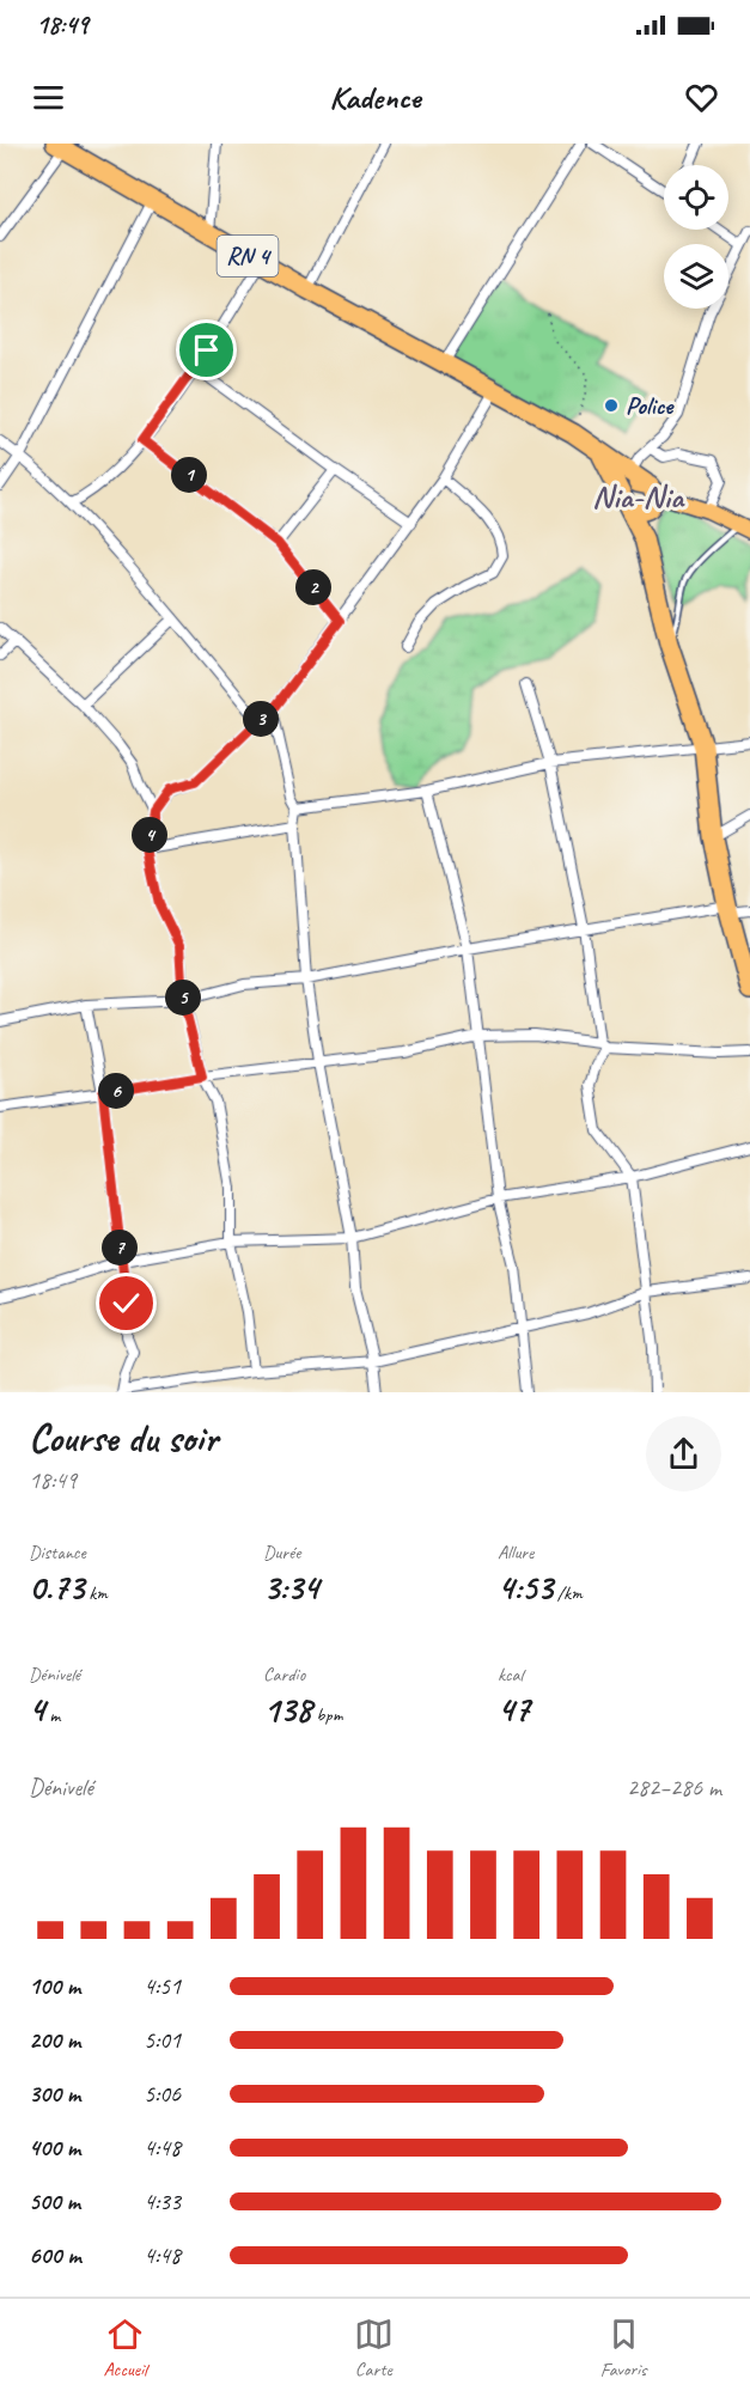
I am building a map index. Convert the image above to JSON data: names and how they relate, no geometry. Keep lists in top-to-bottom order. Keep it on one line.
{"streets":{"highway":["RN 4"]},"districts":["Nia-Nia"],"places":["Police"],"page":{"status":"18:49","header":"Kadence","pins":["1","2","3","4","5","6","7"],"heading":["Course du soir","18:49"],"stats":[["Distance","0.73 km"],["Durée","3:34"],["Allure","4:53 /km"],["Dénivelé","4 m"],["Cardio","138 bpm"],["kcal","47"]],"chart":["Dénivelé","282–286 m"],"list":[{"name":"100 m","note":"4:51"},{"name":"200 m","note":"5:01"},{"name":"300 m","note":"5:06"},{"name":"400 m","note":"4:48"},{"name":"500 m","note":"4:33"},{"name":"600 m","note":"4:48"}],"tabs":["Accueil","Carte","Favoris"]}}
